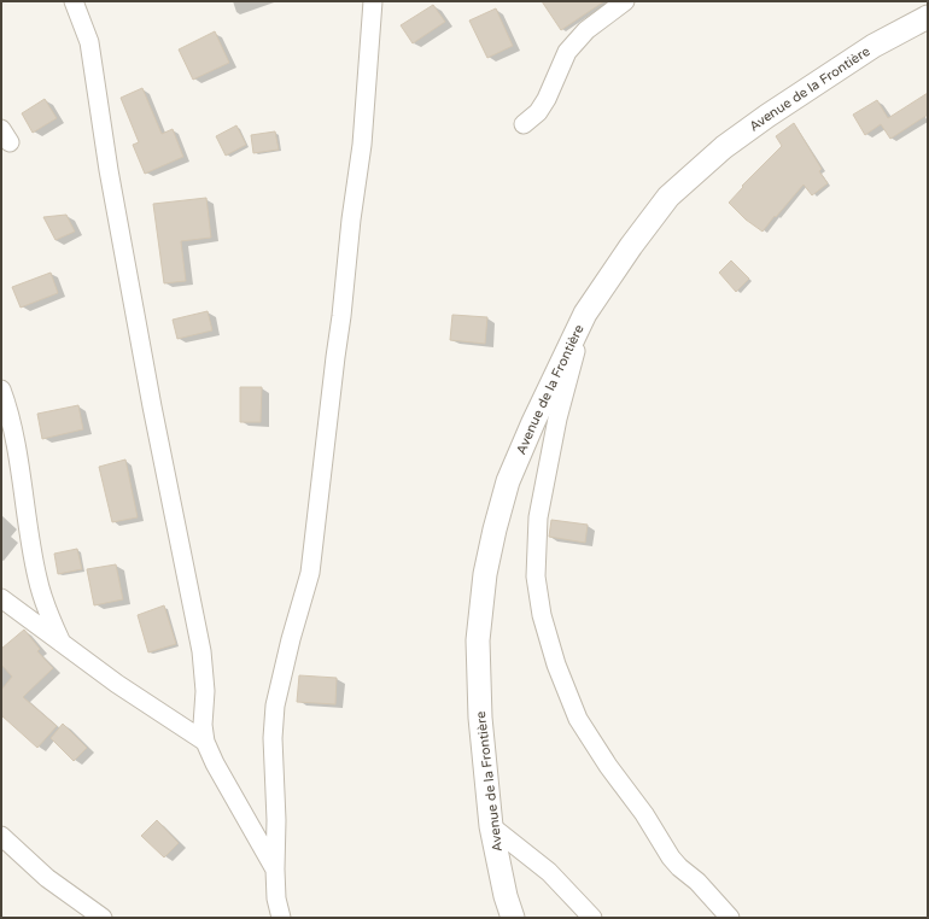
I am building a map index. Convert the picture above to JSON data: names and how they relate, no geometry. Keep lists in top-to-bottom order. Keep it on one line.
{"streets":{"street":["Avenue de la Frontière"]}}
